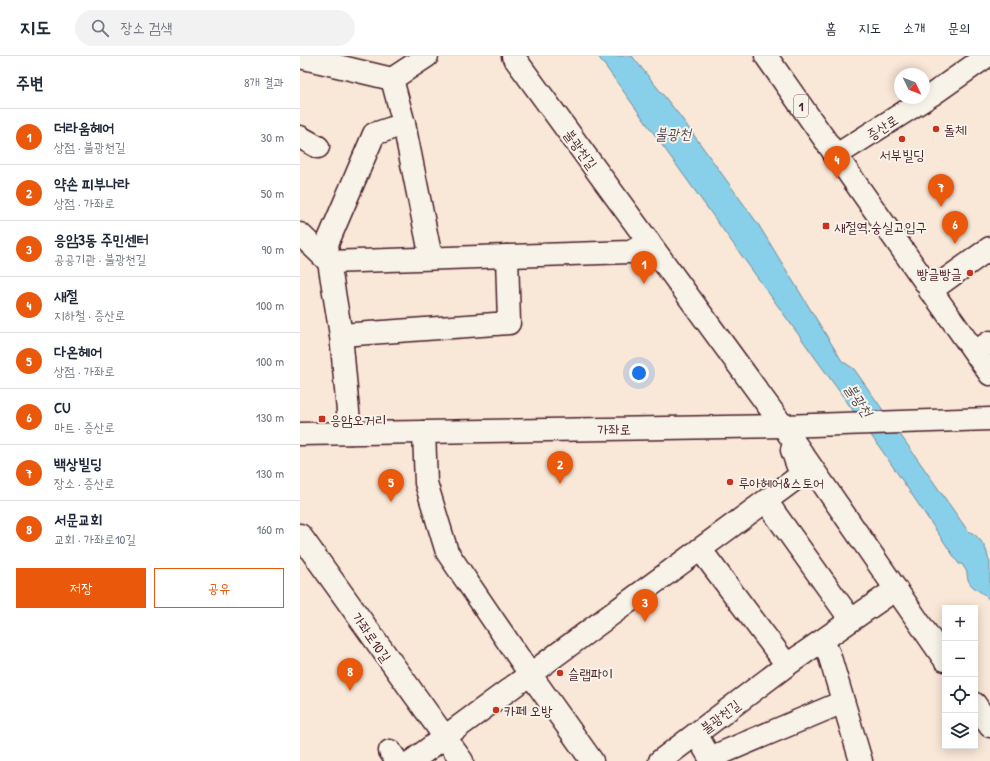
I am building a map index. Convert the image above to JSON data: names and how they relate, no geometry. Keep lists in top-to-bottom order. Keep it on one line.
{"streets":{"street":["1","증산로","불광천길","가좌로","가좌로10길"]},"crossings":[["1","증산로"],["불광천길","가좌로"]],"water":["불광천"],"places":{"other":["돌체","서부빌딩","빵글빵글","루아헤어&스토어","슬랩파이","카페 오방"],"transit":["새절역.숭실고입구","응암오거리"]},"north":"bottom right","page":{"header":"지도","search":"장소 검색","nav":["홈","지도","소개","문의"],"heading":["주변","8개 결과"],"list":[{"mark":"1","name":"더라움헤어","note":"상점 · 불광천길","value":"30 m"},{"mark":"2","name":"약손 피부나라","note":"상점 · 가좌로","value":"50 m"},{"mark":"3","name":"응암3동 주민센터","note":"공공기관 · 불광천길","value":"90 m"},{"mark":"4","name":"새절","note":"지하철 · 증산로","value":"100 m"},{"mark":"5","name":"다온헤어","note":"상점 · 가좌로","value":"100 m"},{"mark":"6","name":"CU","note":"마트 · 증산로","value":"130 m"},{"mark":"7","name":"백상빌딩","note":"장소 · 증산로","value":"130 m"},{"mark":"8","name":"서문교회","note":"교회 · 가좌로10길","value":"160 m"}],"pins":["4","7","6","1","2","5","3","8"],"buttons":["저장","공유"],"map_buttons":["+","−"]}}
